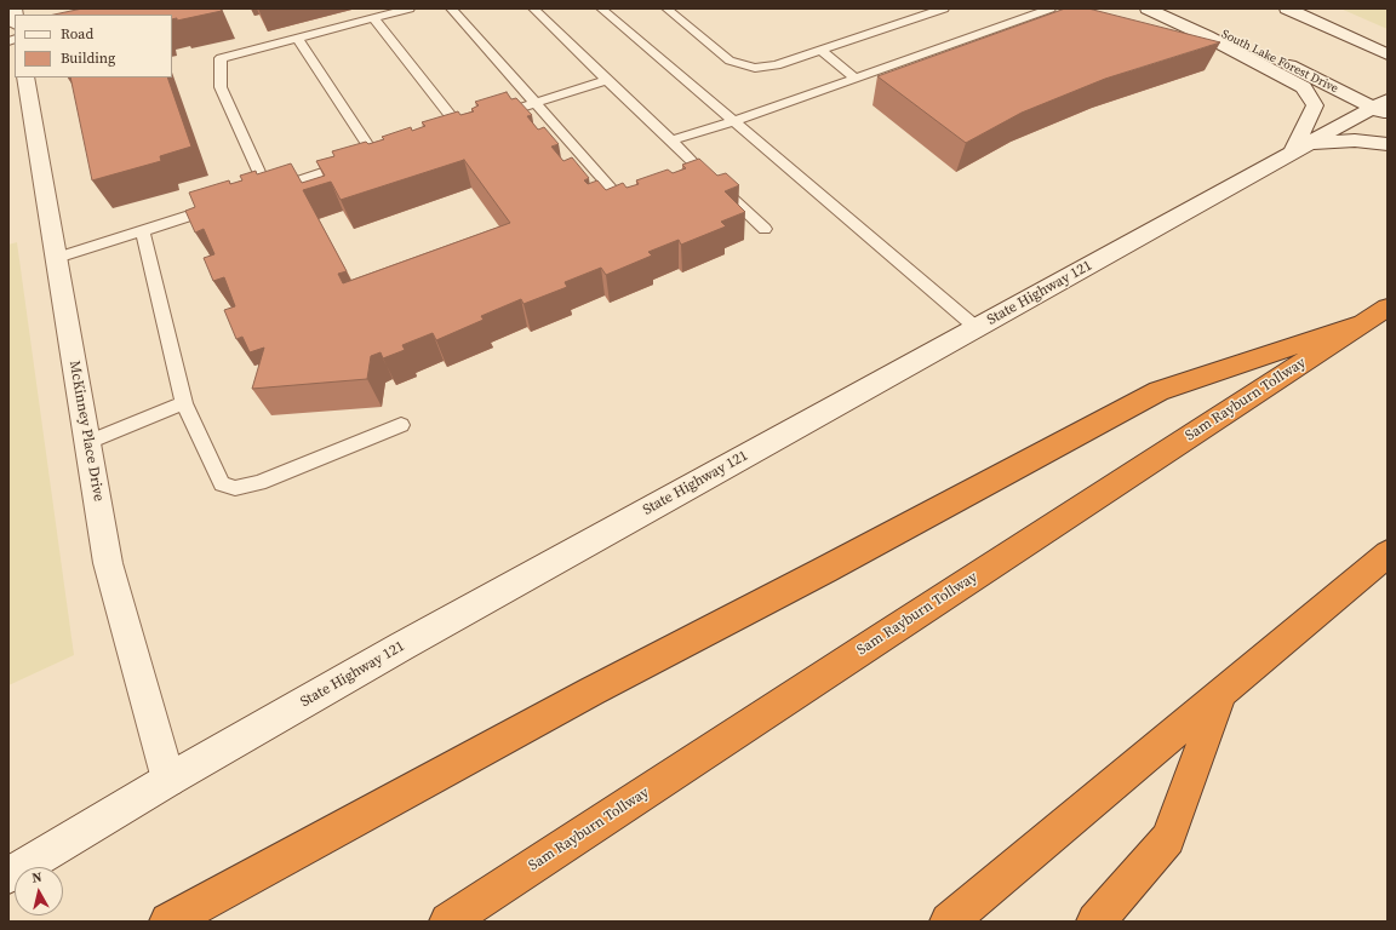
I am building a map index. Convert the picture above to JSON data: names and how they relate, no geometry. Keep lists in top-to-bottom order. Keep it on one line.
{"streets":{"highway":["Sam Rayburn Tollway"],"main road":["South Lake Forest Drive","State Highway 121","McKinney Place Drive"]},"crossings":[["South Lake Forest Drive","State Highway 121"],["State Highway 121","McKinney Place Drive"]],"legend":["Road","Building"],"north":"top"}
